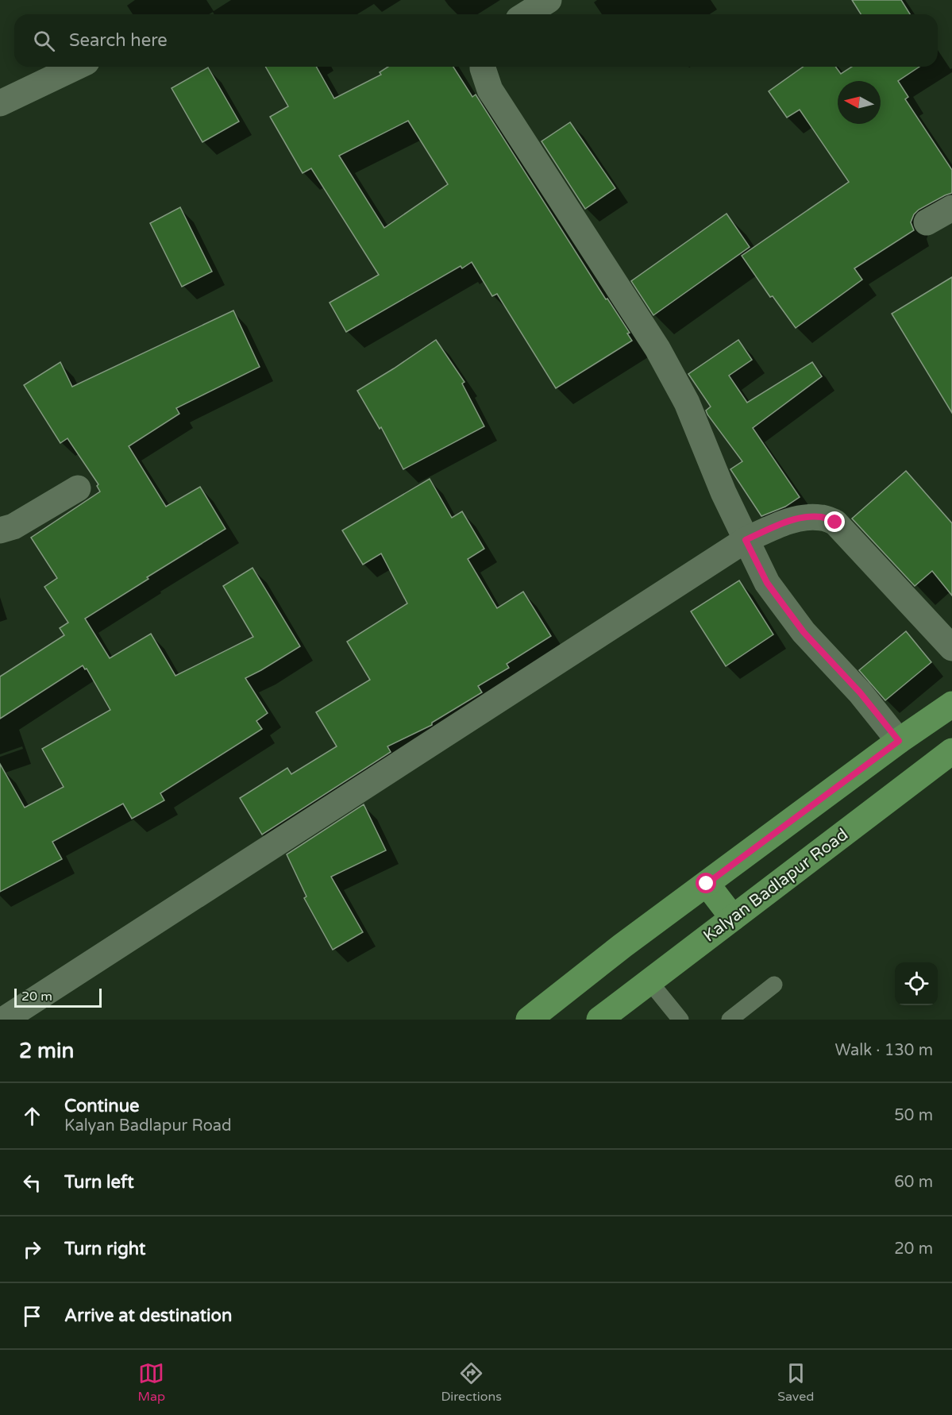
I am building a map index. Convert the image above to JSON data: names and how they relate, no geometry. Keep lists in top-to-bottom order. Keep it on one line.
{"streets":{"main road":["Kalyan Badlapur Road"]},"scale_bar":"20 m","north":"left","page":{"search":"Search here","scale":"20 m","heading":["2 min","Walk · 130 m"],"list":[["Continue","Kalyan Badlapur Road","50 m"],["Turn left","60 m"],["Turn right","20 m"],"Arrive at destination"],"nav":["Map","Directions","Saved"]}}
